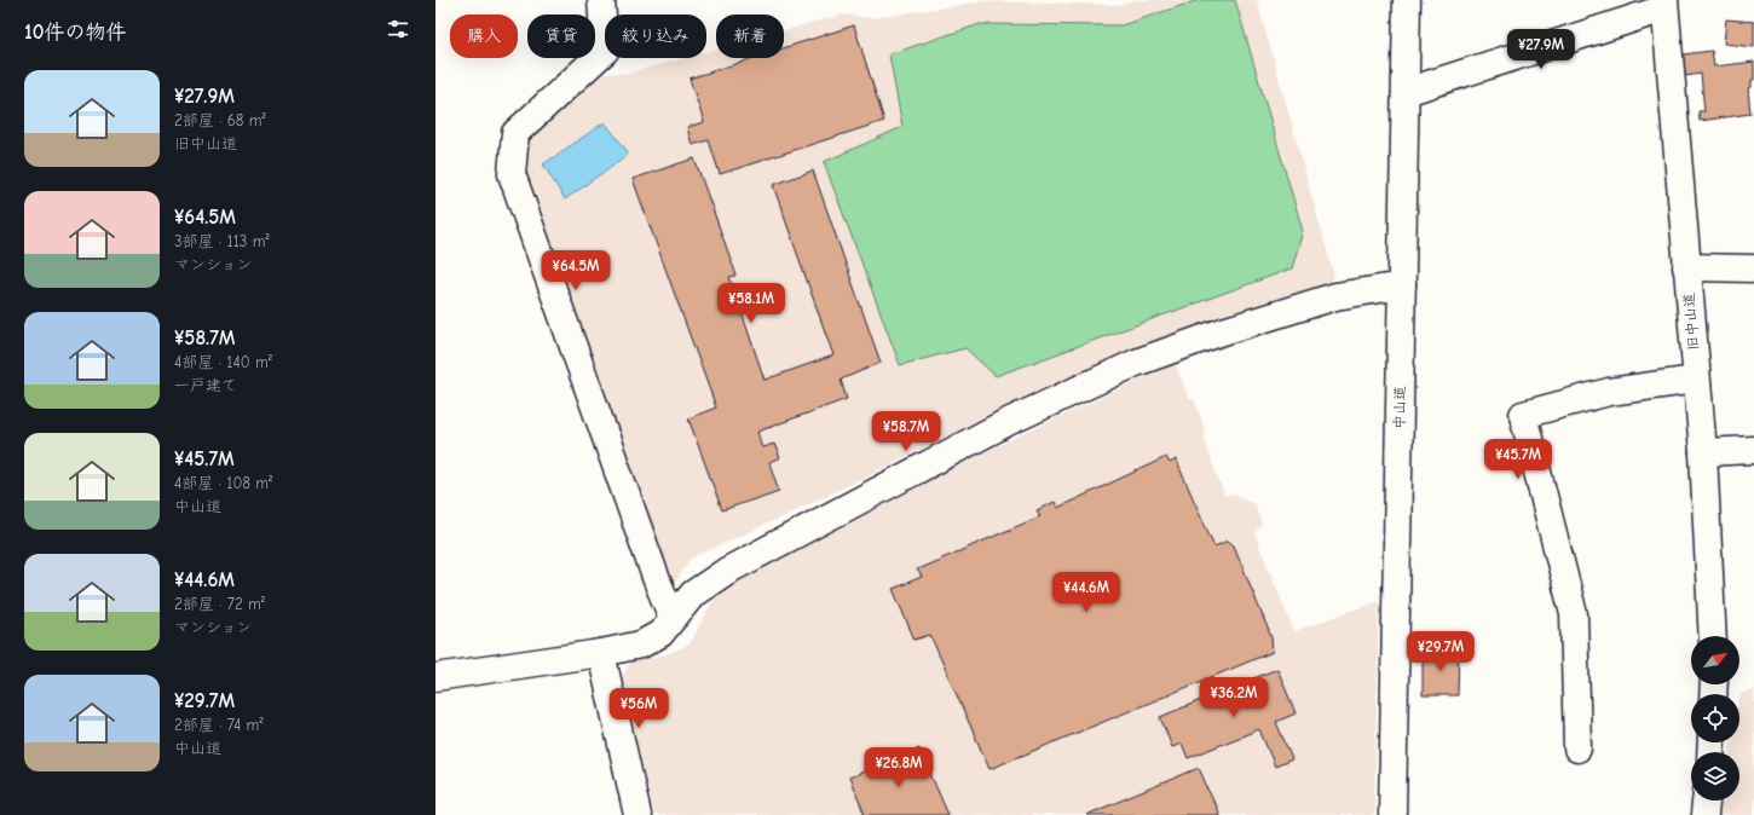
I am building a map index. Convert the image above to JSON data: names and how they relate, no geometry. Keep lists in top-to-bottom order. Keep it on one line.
{"streets":{"main road":["旧中山道","中山道"]},"north":"top right","page":{"heading":"10件の物件","chip":["購入","賃貸","絞り込み","新着"],"price":["¥27.9M","¥64.5M","¥58.1M","¥58.7M","¥45.7M","¥44.6M","¥29.7M","¥36.2M","¥56M","¥26.8M"],"list":[{"name":"¥27.9M","note":"2部屋 · 68 m² · 旧中山道"},{"name":"¥64.5M","note":"3部屋 · 113 m² · マンション"},{"name":"¥58.7M","note":"4部屋 · 140 m² · 一戸建て"},{"name":"¥45.7M","note":"4部屋 · 108 m² · 中山道"},{"name":"¥44.6M","note":"2部屋 · 72 m² · マンション"},{"name":"¥29.7M","note":"2部屋 · 74 m² · 中山道"}]}}
